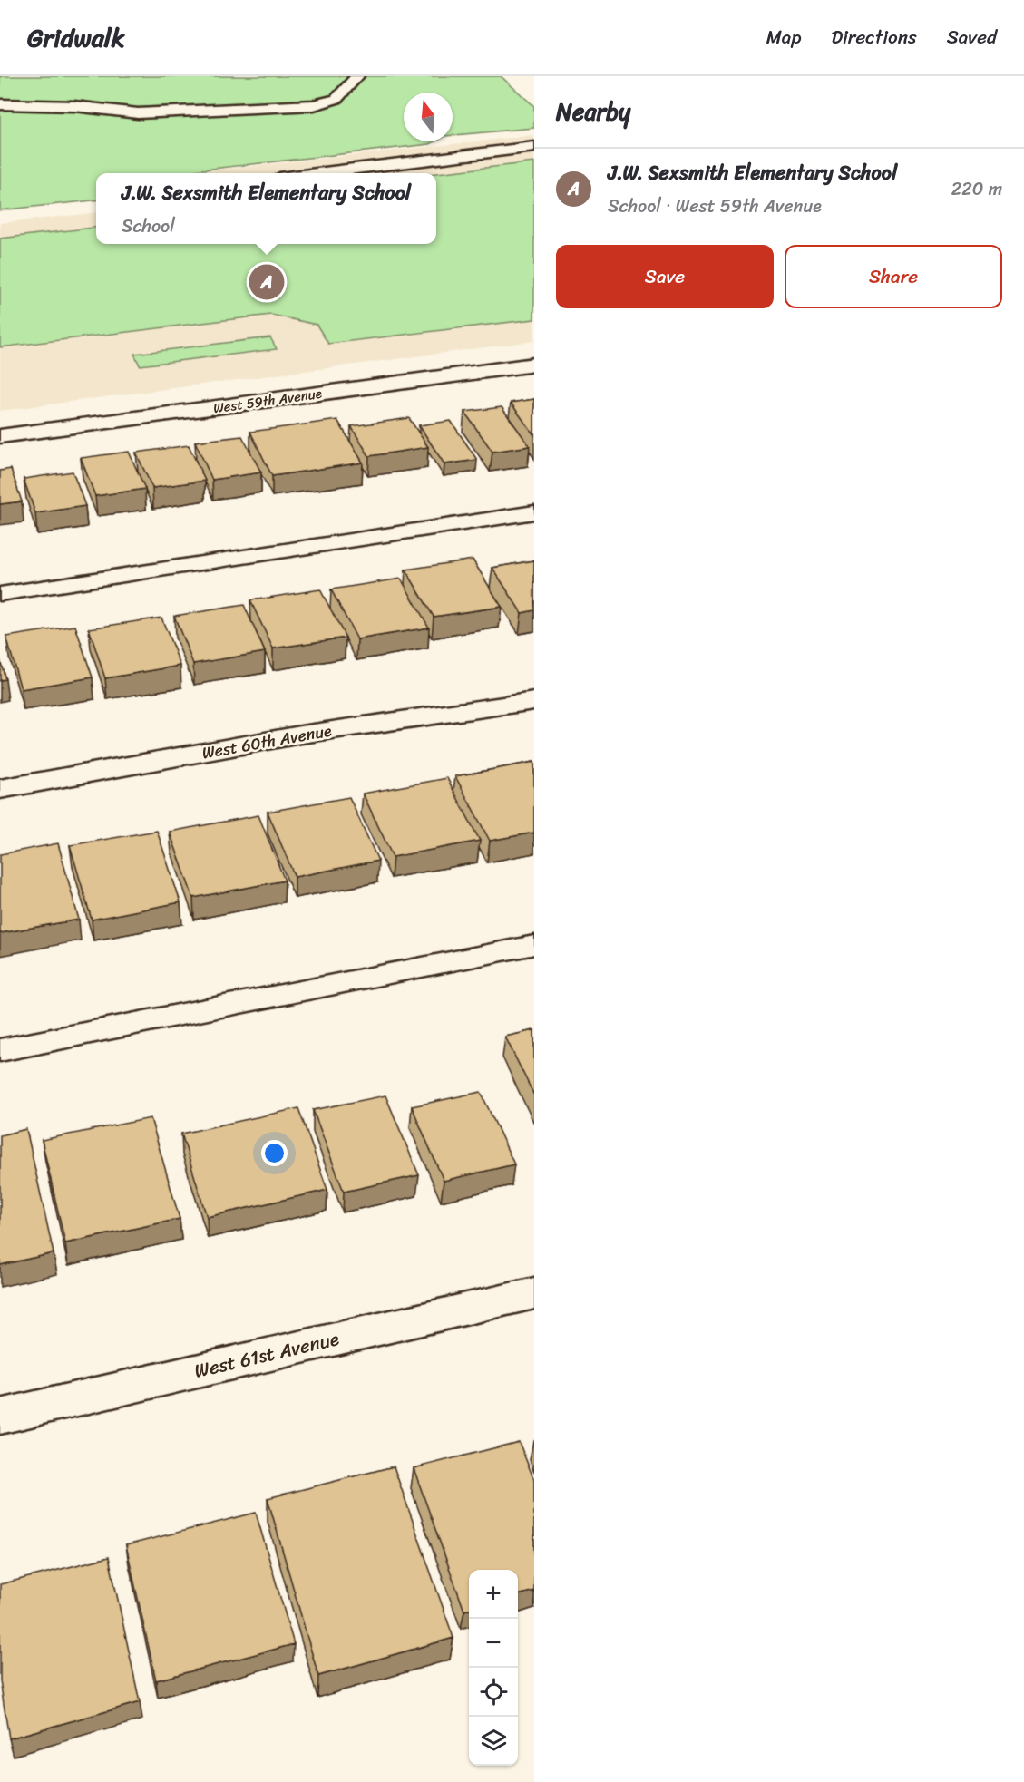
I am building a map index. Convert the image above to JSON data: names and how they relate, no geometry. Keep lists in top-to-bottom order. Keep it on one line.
{"streets":{"street":["West 59th Avenue","West 60th Avenue","West 61st Avenue"]},"north":"top","page":{"header":"Gridwalk","nav":["Map","Directions","Saved"],"heading":"Nearby","list":[{"mark":"A","name":"J.W. Sexsmith Elementary School","note":"School · West 59th Avenue","value":"220 m"}],"popup":["J.W. Sexsmith Elementary School","School"],"buttons":["Save","Share"],"pins":"A","map_buttons":["+","−"]}}
